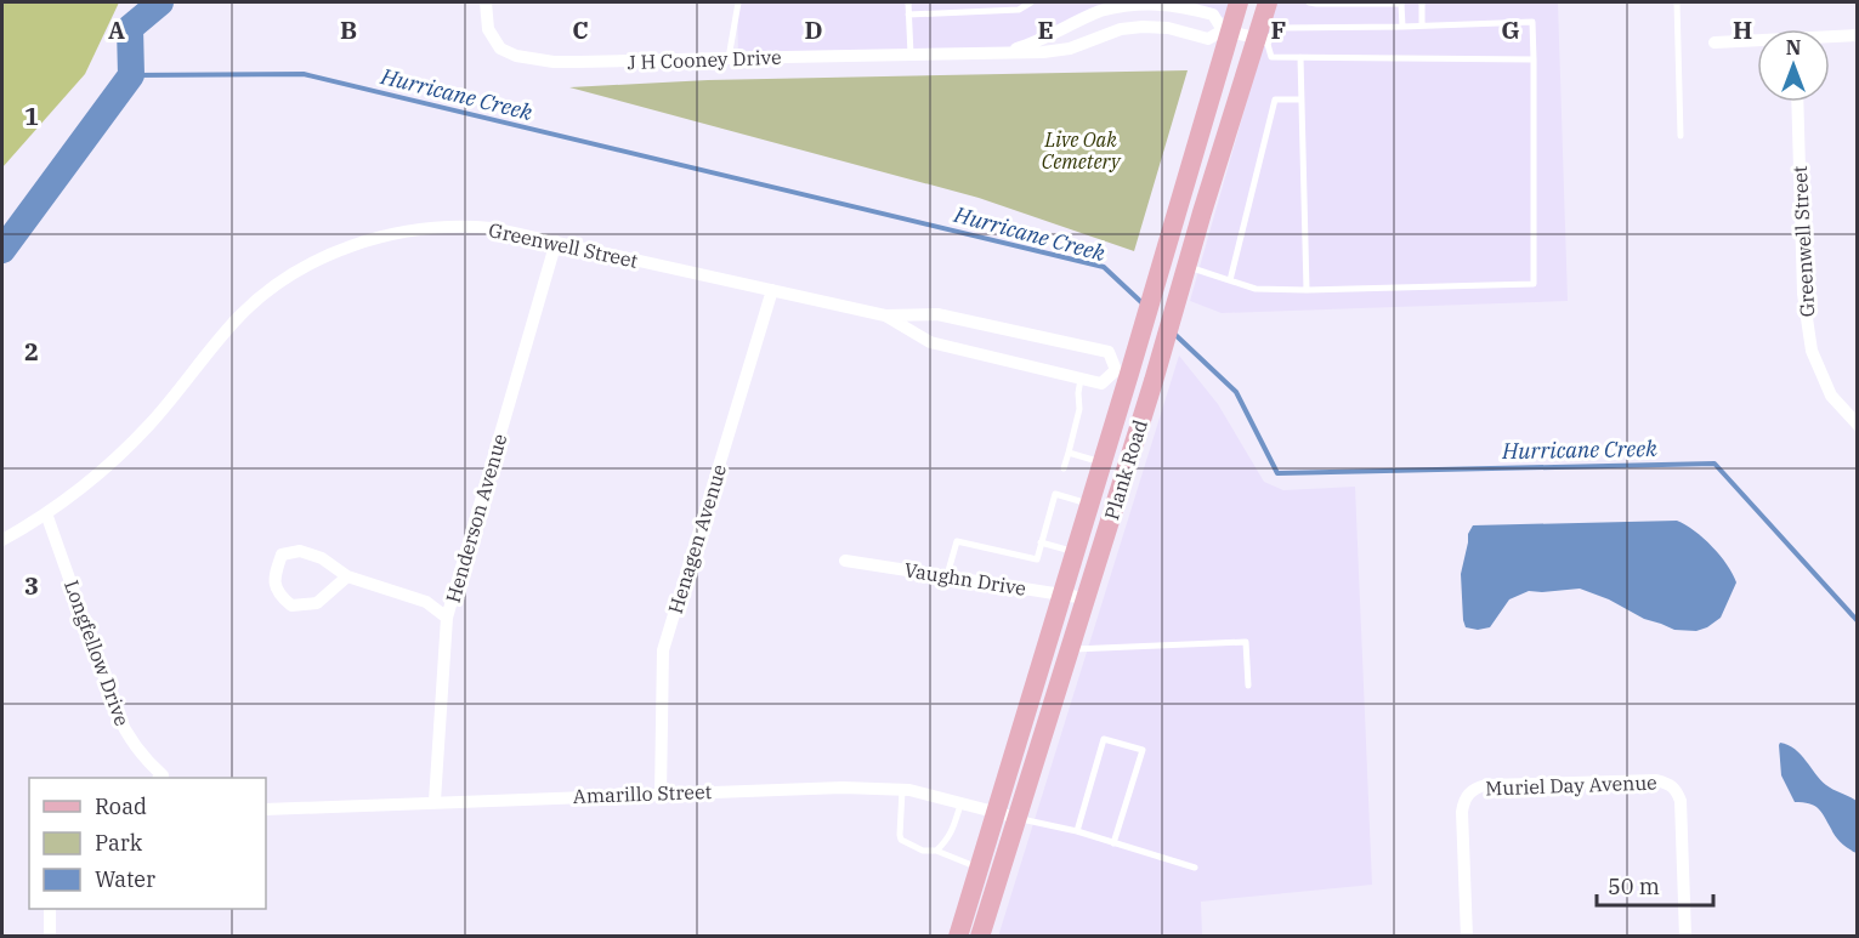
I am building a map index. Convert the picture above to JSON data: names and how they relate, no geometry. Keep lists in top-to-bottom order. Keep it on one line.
{"streets":{"main road":["Plank Road"],"street":["J H Cooney Drive","Greenwell Street","Henderson Avenue","Henagen Avenue","Vaughn Drive","Longfellow Drive","Muriel Day Avenue","Amarillo Street"]},"crossings":[["J H Cooney Drive","Plank Road"],["Greenwell Street","Plank Road"],["Greenwell Street","Henderson Avenue"],["Greenwell Street","Henagen Avenue"],["Greenwell Street","Longfellow Drive"],["Plank Road","Vaughn Drive"],["Plank Road","Amarillo Street"],["Henderson Avenue","Amarillo Street"],["Henagen Avenue","Amarillo Street"]],"water":["Hurricane Creek"],"parks":["Live Oak Cemetery"],"legend":["Road","Park","Water"],"scale_bar":"50 m","north":"top","grid":{"columns":["A","B","C","D","E","F","G","H"],"rows":["1","2","3"]}}
